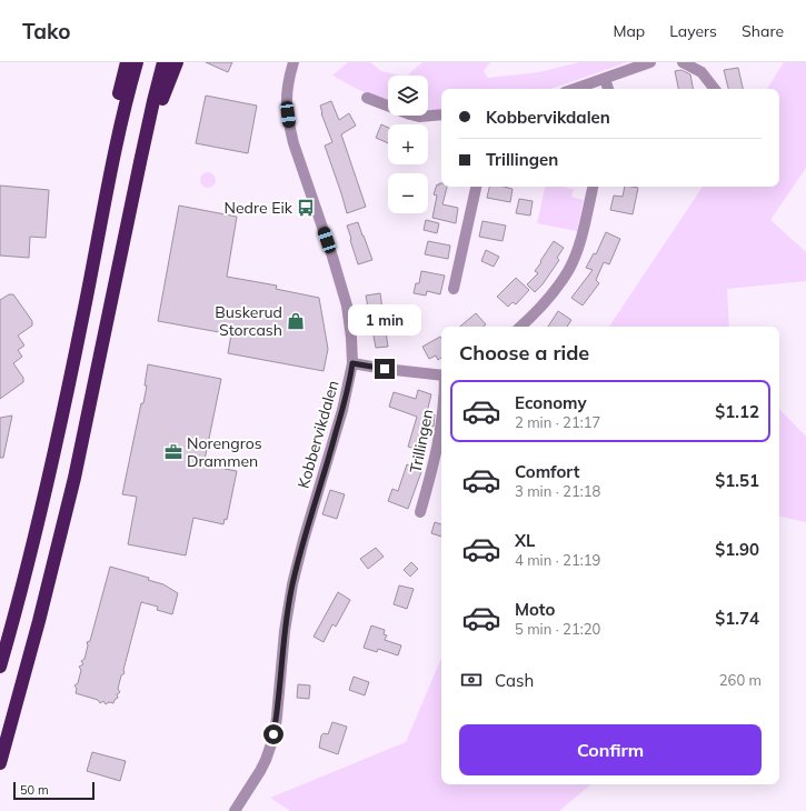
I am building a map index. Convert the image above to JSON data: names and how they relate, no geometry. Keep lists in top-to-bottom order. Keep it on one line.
{"streets":{"street":["Kobbervikdalen","Trillingen"]},"crossings":[["Kobbervikdalen","Trillingen"]],"places":{"bus stop":["Nedre Eik"],"shop":["Buskerud Storcash"],"office":["Norengros Drammen"]},"scale_bar":"50 m","page":{"header":"Tako","nav":["Map","Layers","Share"],"map_buttons":["+","−"],"banner":["Kobbervikdalen","Trillingen"],"bubble":"1 min","heading":"Choose a ride","list":[{"name":"Economy","note":"2 min · 21:17","value":"$1.12"},{"name":"Comfort","note":"3 min · 21:18","value":"$1.51"},{"name":"XL","note":"4 min · 21:19","value":"$1.90"},{"name":"Moto","note":"5 min · 21:20","value":"$1.74"}],"pay":["Cash","260 m"],"buttons":"Confirm","scale":"50 m"}}
